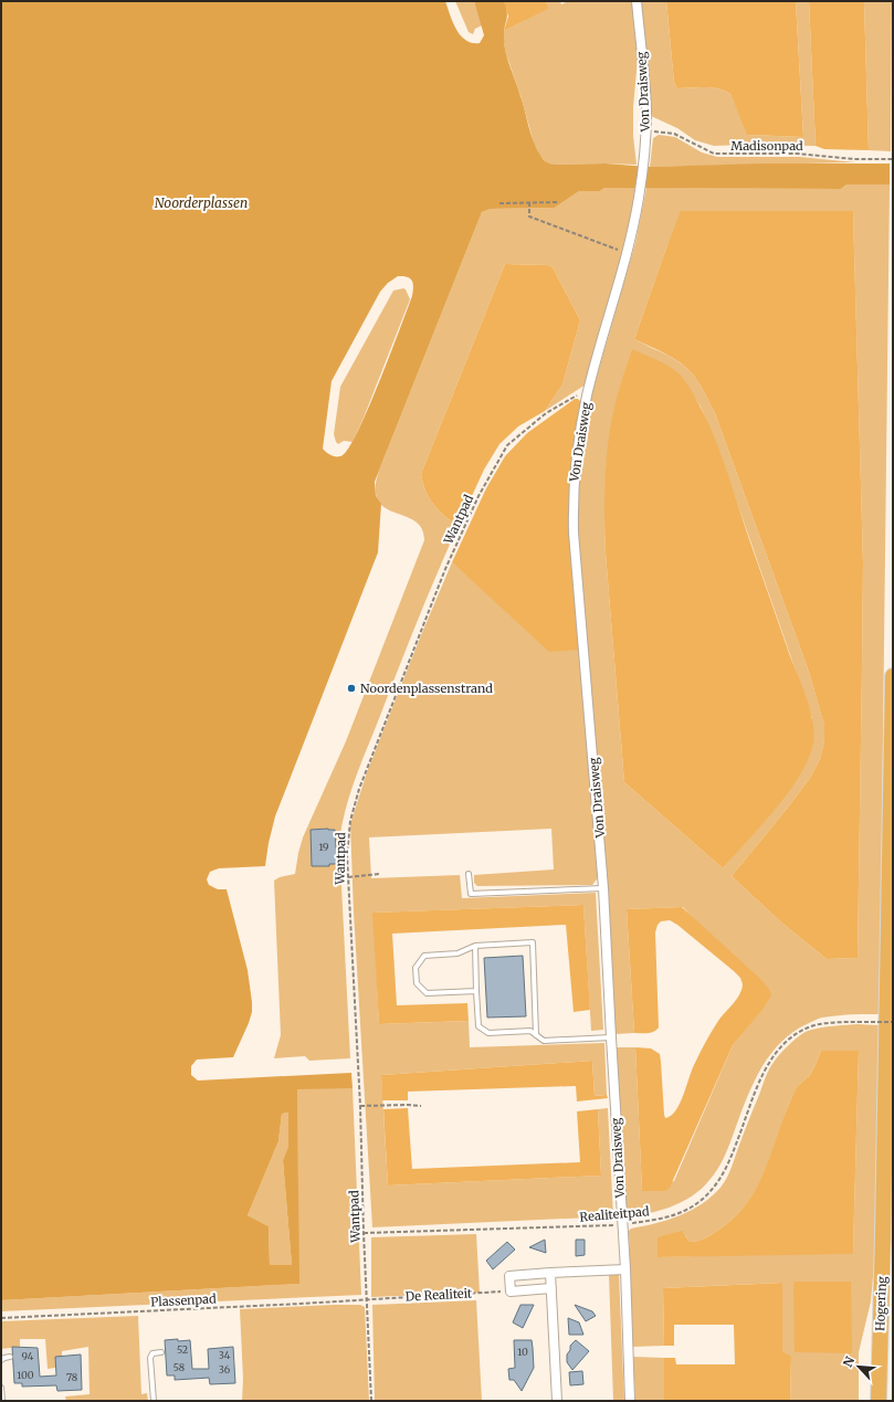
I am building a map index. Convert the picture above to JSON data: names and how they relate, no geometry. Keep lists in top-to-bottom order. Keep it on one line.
{"streets":{"highway":["Hogering"],"street":["Von Draisweg"],"path":["Madisonpad","Wantpad","Realiteitpad","De Realiteit","Plassenpad"]},"crossings":[["Von Draisweg","Madisonpad"],["Von Draisweg","Wantpad"],["Von Draisweg","Realiteitpad"],["Wantpad","Realiteitpad"],["Wantpad","De Realiteit"],["Wantpad","Plassenpad"],["De Realiteit","Plassenpad"]],"water":["Noorderplassen"],"places":["Noordenplassenstrand"],"house_numbers":["19","52","10","34","94","58","36","100","78"],"north":"top left"}
